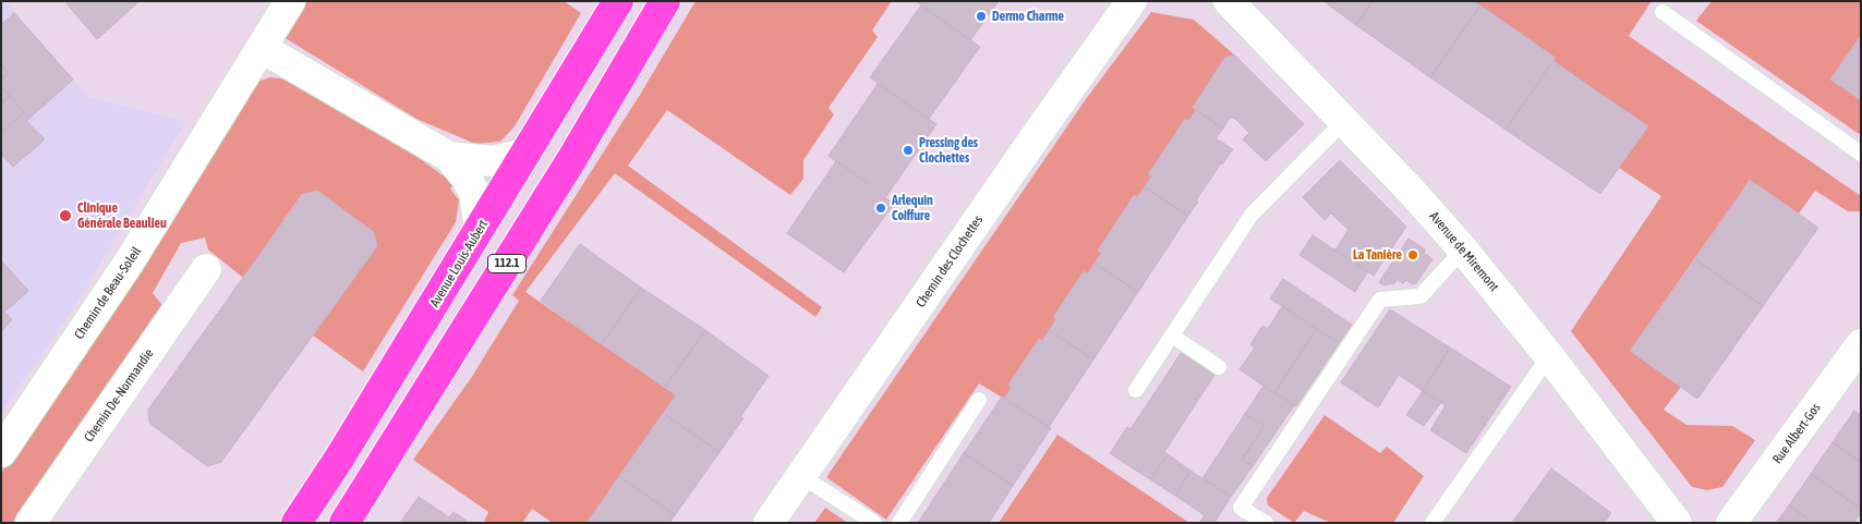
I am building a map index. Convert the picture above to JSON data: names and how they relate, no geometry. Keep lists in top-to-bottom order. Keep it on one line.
{"streets":{"main road":["Avenue Louis-Aubert","112.1"],"street":["Avenue de Miremont","Chemin des Clochettes","Chemin de Beau-Soleil","Chemin De-Normandie","Rue Albert-Gos"]},"places":["Dermo Charme","Pressing des Clochettes","Arlequin Coiffure","Clinique Générale Beaulieu","La Tanière"]}
